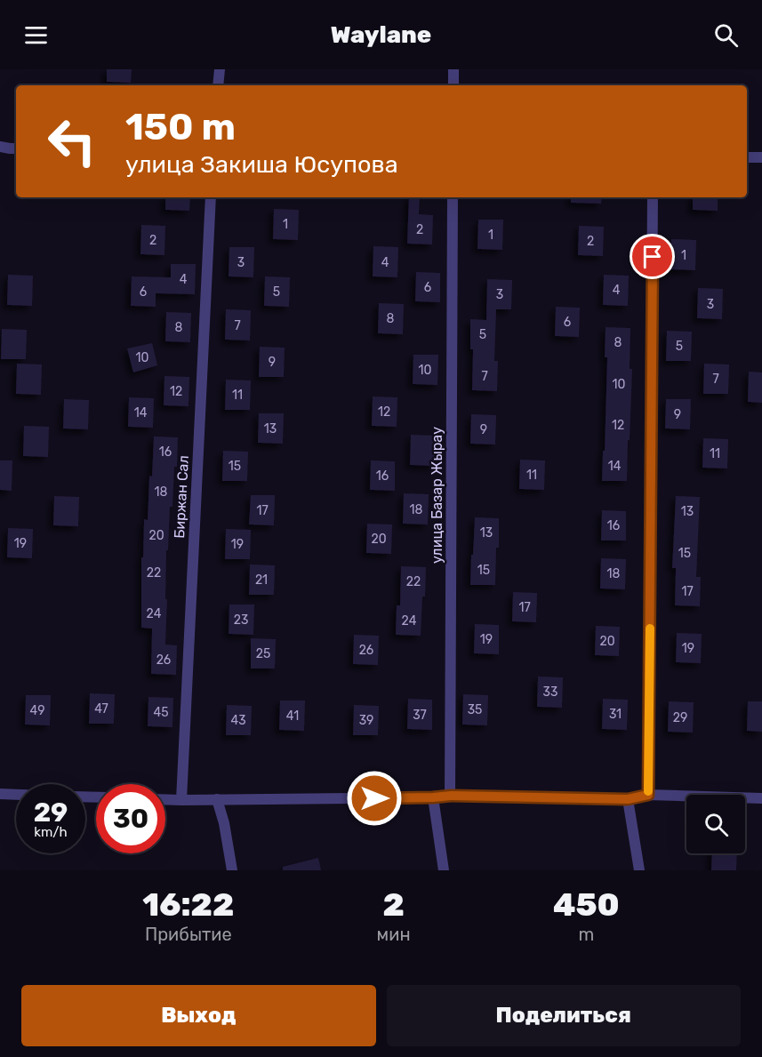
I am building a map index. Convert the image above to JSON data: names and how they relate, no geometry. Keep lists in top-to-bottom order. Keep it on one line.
{"streets":{"street":["улица Базар Жырау","Биржан Сал"]},"house_numbers":["1","2","1","2","2","1","3","4","4","6","4","6","5","3","3","8","6","7","8","5","8","5","10","9","10","7","7","10","12","11","12","14","9","12","13","9","16","11","15","14","11","16","18","18","17","13","16","13","20","20","19","19","15","15","22","18","21","22","17","17","24","23","24","19","20","19","26","25","26","33","47","35","49","45","31","37","41","29","43","39"],"page":{"header":"Waylane","turn":["150 m","улица Закиша Юсупова"],"speed":"29 km/h","limit":"30","eta":["16:22","Прибытие","2","мин","450","m"],"buttons":["Выход","Поделиться"]}}
